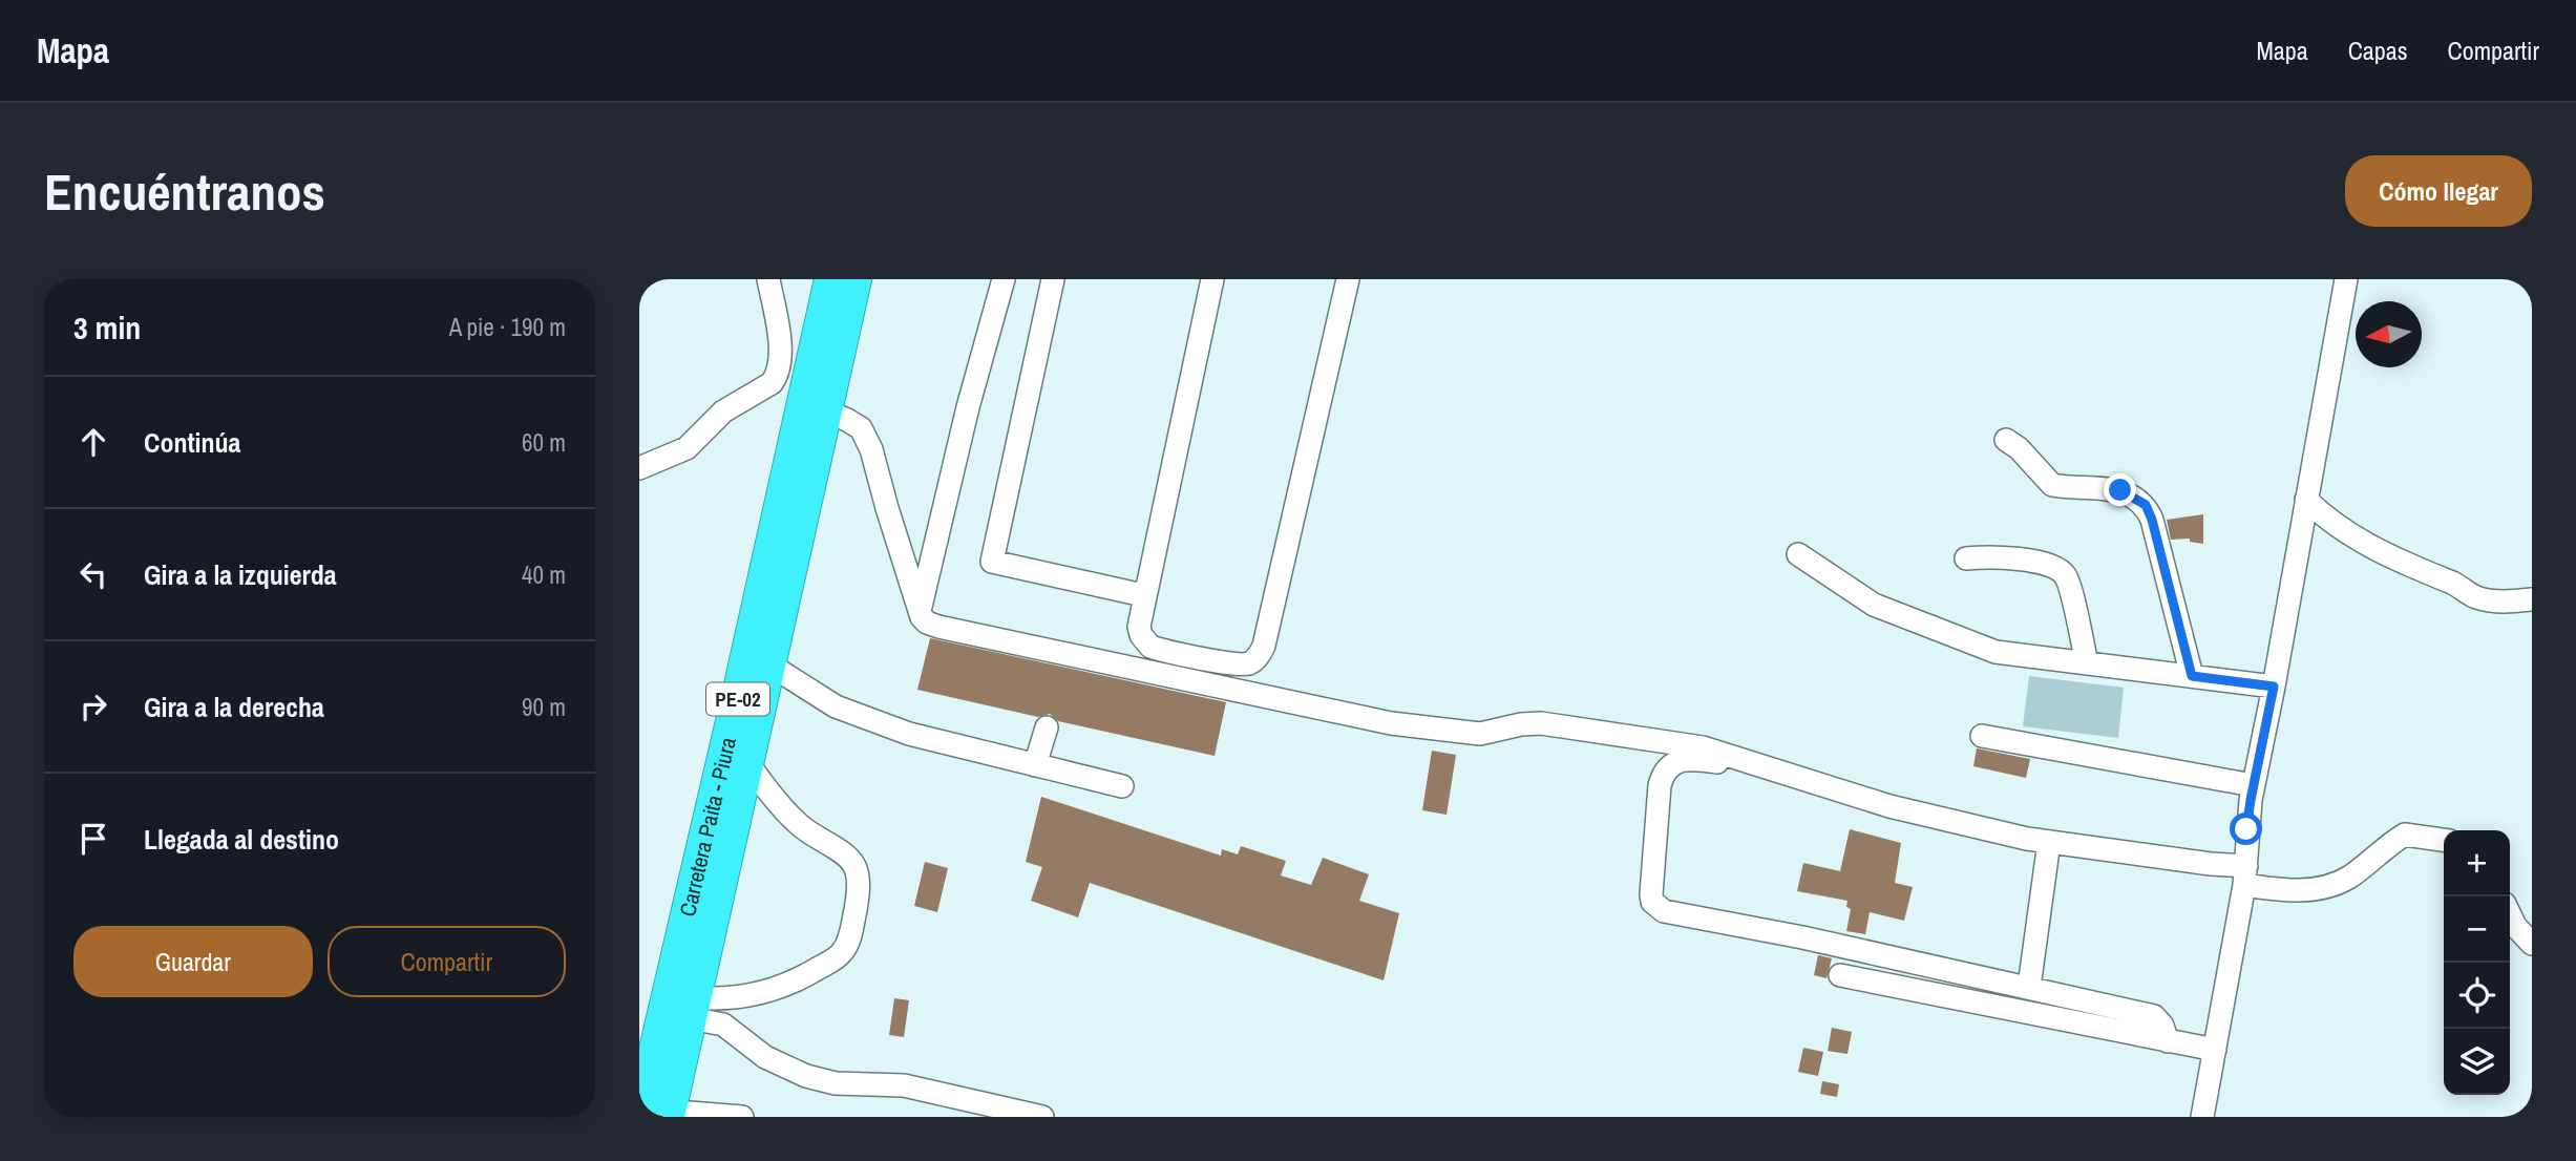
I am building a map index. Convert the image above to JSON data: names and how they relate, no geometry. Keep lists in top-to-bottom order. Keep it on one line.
{"streets":{"highway":["PE-02","Carretera Paita - Piura"]},"north":"left","page":{"header":"Mapa","nav":["Mapa","Capas","Compartir"],"buttons":["Cómo llegar",["Guardar","Compartir"]],"title":"Encuéntranos","heading":["3 min","A pie · 190 m"],"list":[["Continúa","60 m"],["Gira a la izquierda","40 m"],["Gira a la derecha","90 m"],"Llegada al destino"],"map_buttons":["+","−"]}}
